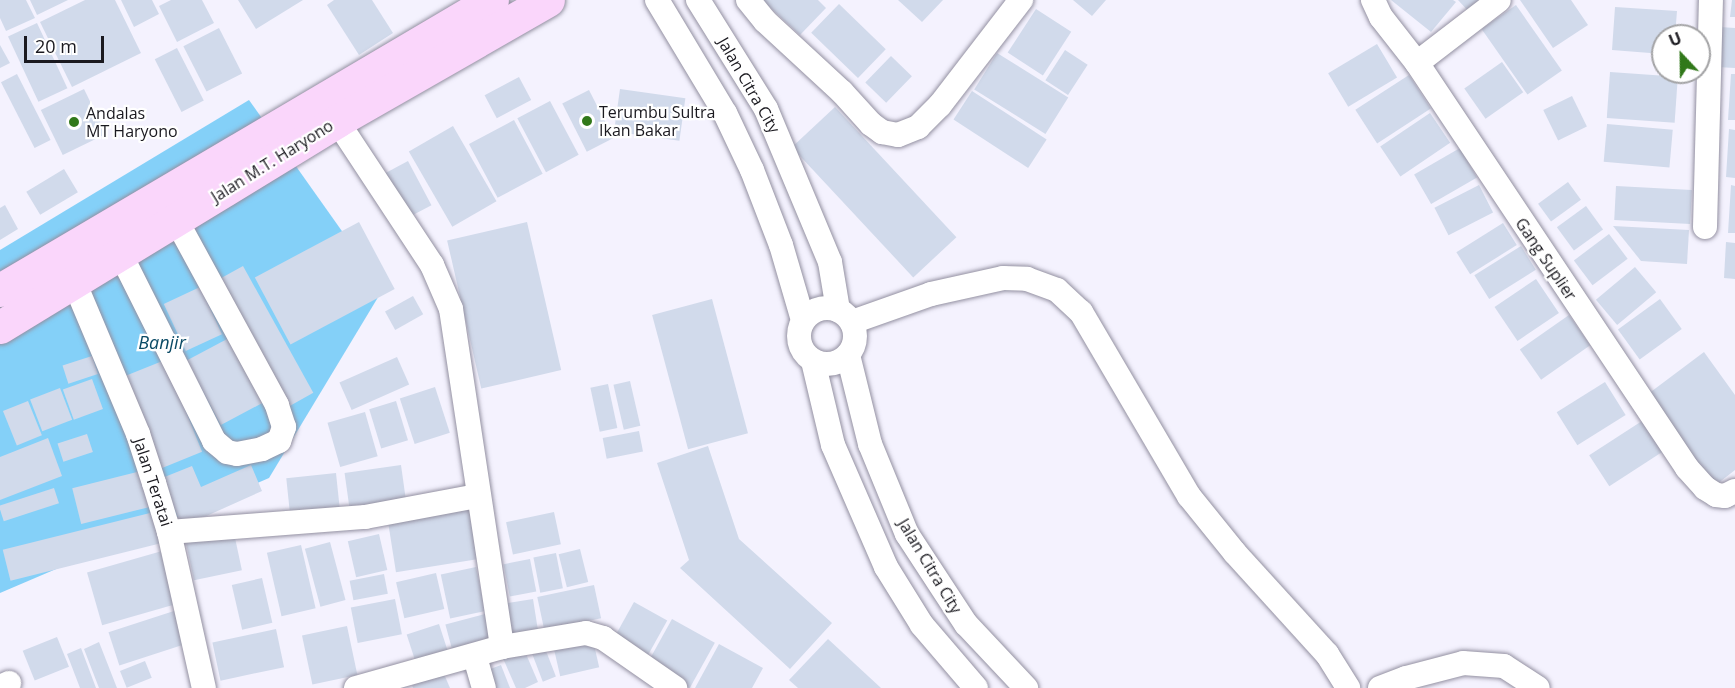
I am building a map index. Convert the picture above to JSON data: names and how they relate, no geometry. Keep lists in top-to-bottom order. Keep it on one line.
{"streets":{"main road":["Jalan M.T. Haryono"],"street":["Jalan Citra City","Gang Suplier","Jalan Teratai"]},"crossings":[["Jalan M.T. Haryono","Jalan Teratai"]],"water":["Banjir"],"places":["Terumbu Sultra Ikan Bakar","Andalas MT Haryono"],"scale_bar":"20 m","north":"top"}
